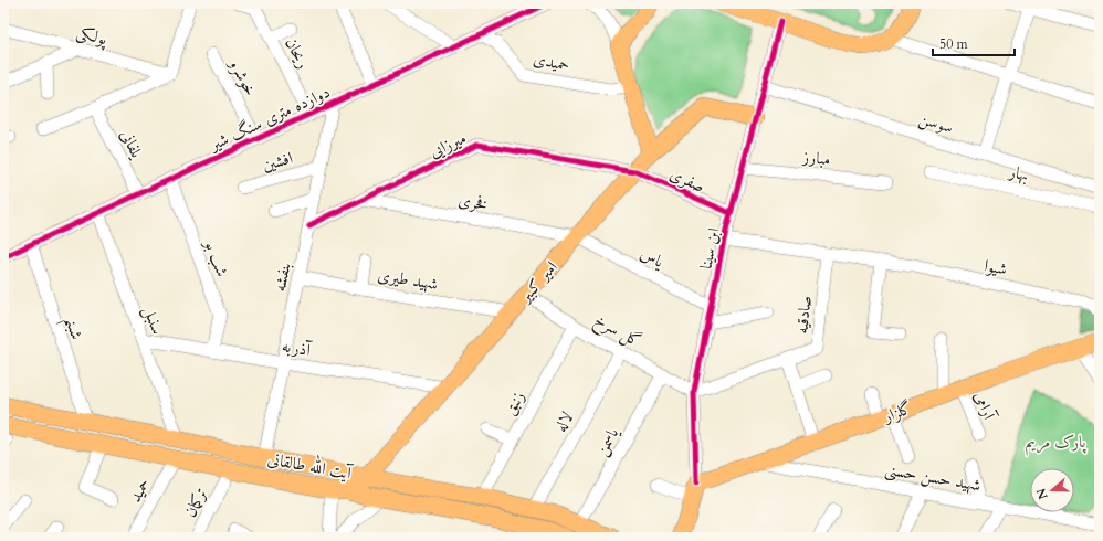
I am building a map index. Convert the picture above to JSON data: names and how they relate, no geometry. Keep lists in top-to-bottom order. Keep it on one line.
{"streets":{"main road":["ابن سینا","امیر کبیر","گلزار","آیت الله طالقانی"],"street":["پولکی","ریحان","حمیدی","خوشرو","دوازده متری سنگ شیر","سوسن","یلفانی","میرزایی","مبارز","افشین","بهار","صفری","فخری","یاس","شب بو","شیوا","بنفشه","شهید طیری","صادقیه","سنبل","شبنم","گل سرخ","آذربه","زنبق","آرامی","لاله","یاسمن","شهید حسن حسنی","حمید","ترکمان"]},"crossings":[["ریحان","دوازده متری سنگ شیر"],["حمیدی","دوازده متری سنگ شیر"],["خوشرو","دوازده متری سنگ شیر"],["دوازده متری سنگ شیر","یلفانی"],["دوازده متری سنگ شیر","شب بو"],["دوازده متری سنگ شیر","بنفشه"],["دوازده متری سنگ شیر","سنبل"],["دوازده متری سنگ شیر","شبنم"],["سوسن","ابن سینا"],["میرزایی","صفری"],["میرزایی","فخری"],["میرزایی","بنفشه"],["میرزایی","امیر کبیر"],["مبارز","ابن سینا"],["افشین","بنفشه"],["صفری","ابن سینا"],["صفری","امیر کبیر"],["فخری","یاس"],["فخری","امیر کبیر"],["ابن سینا","یاس"],["ابن سینا","شیوا"],["ابن سینا","امیر کبیر"],["ابن سینا","صادقیه"],["ابن سینا","گل سرخ"],["ابن سینا","گلزار"],["یاس","امیر کبیر"],["شب بو","آذربه"],["شیوا","صادقیه"],["بنفشه","شهید طیری"],["بنفشه","آذربه"],["بنفشه","آیت الله طالقانی"],["شهید طیری","امیر کبیر"],["امیر کبیر","گل سرخ"],["امیر کبیر","آذربه"],["امیر کبیر","آیت الله طالقانی"],["صادقیه","گل سرخ"],["سنبل","آذربه"],["سنبل","آیت الله طالقانی"],["شبنم","آیت الله طالقانی"],["گل سرخ","زنبق"],["گل سرخ","لاله"],["گل سرخ","یاسمن"],["زنبق","آیت الله طالقانی"],["آرامی","گلزار"],["گلزار","شهید حسن حسنی"],["لاله","آیت الله طالقانی"],["یاسمن","آیت الله طالقانی"],["آیت الله طالقانی","حمید"],["آیت الله طالقانی","ترکمان"]],"parks":["پارک مریم"],"scale_bar":"50 m","north":"left"}
